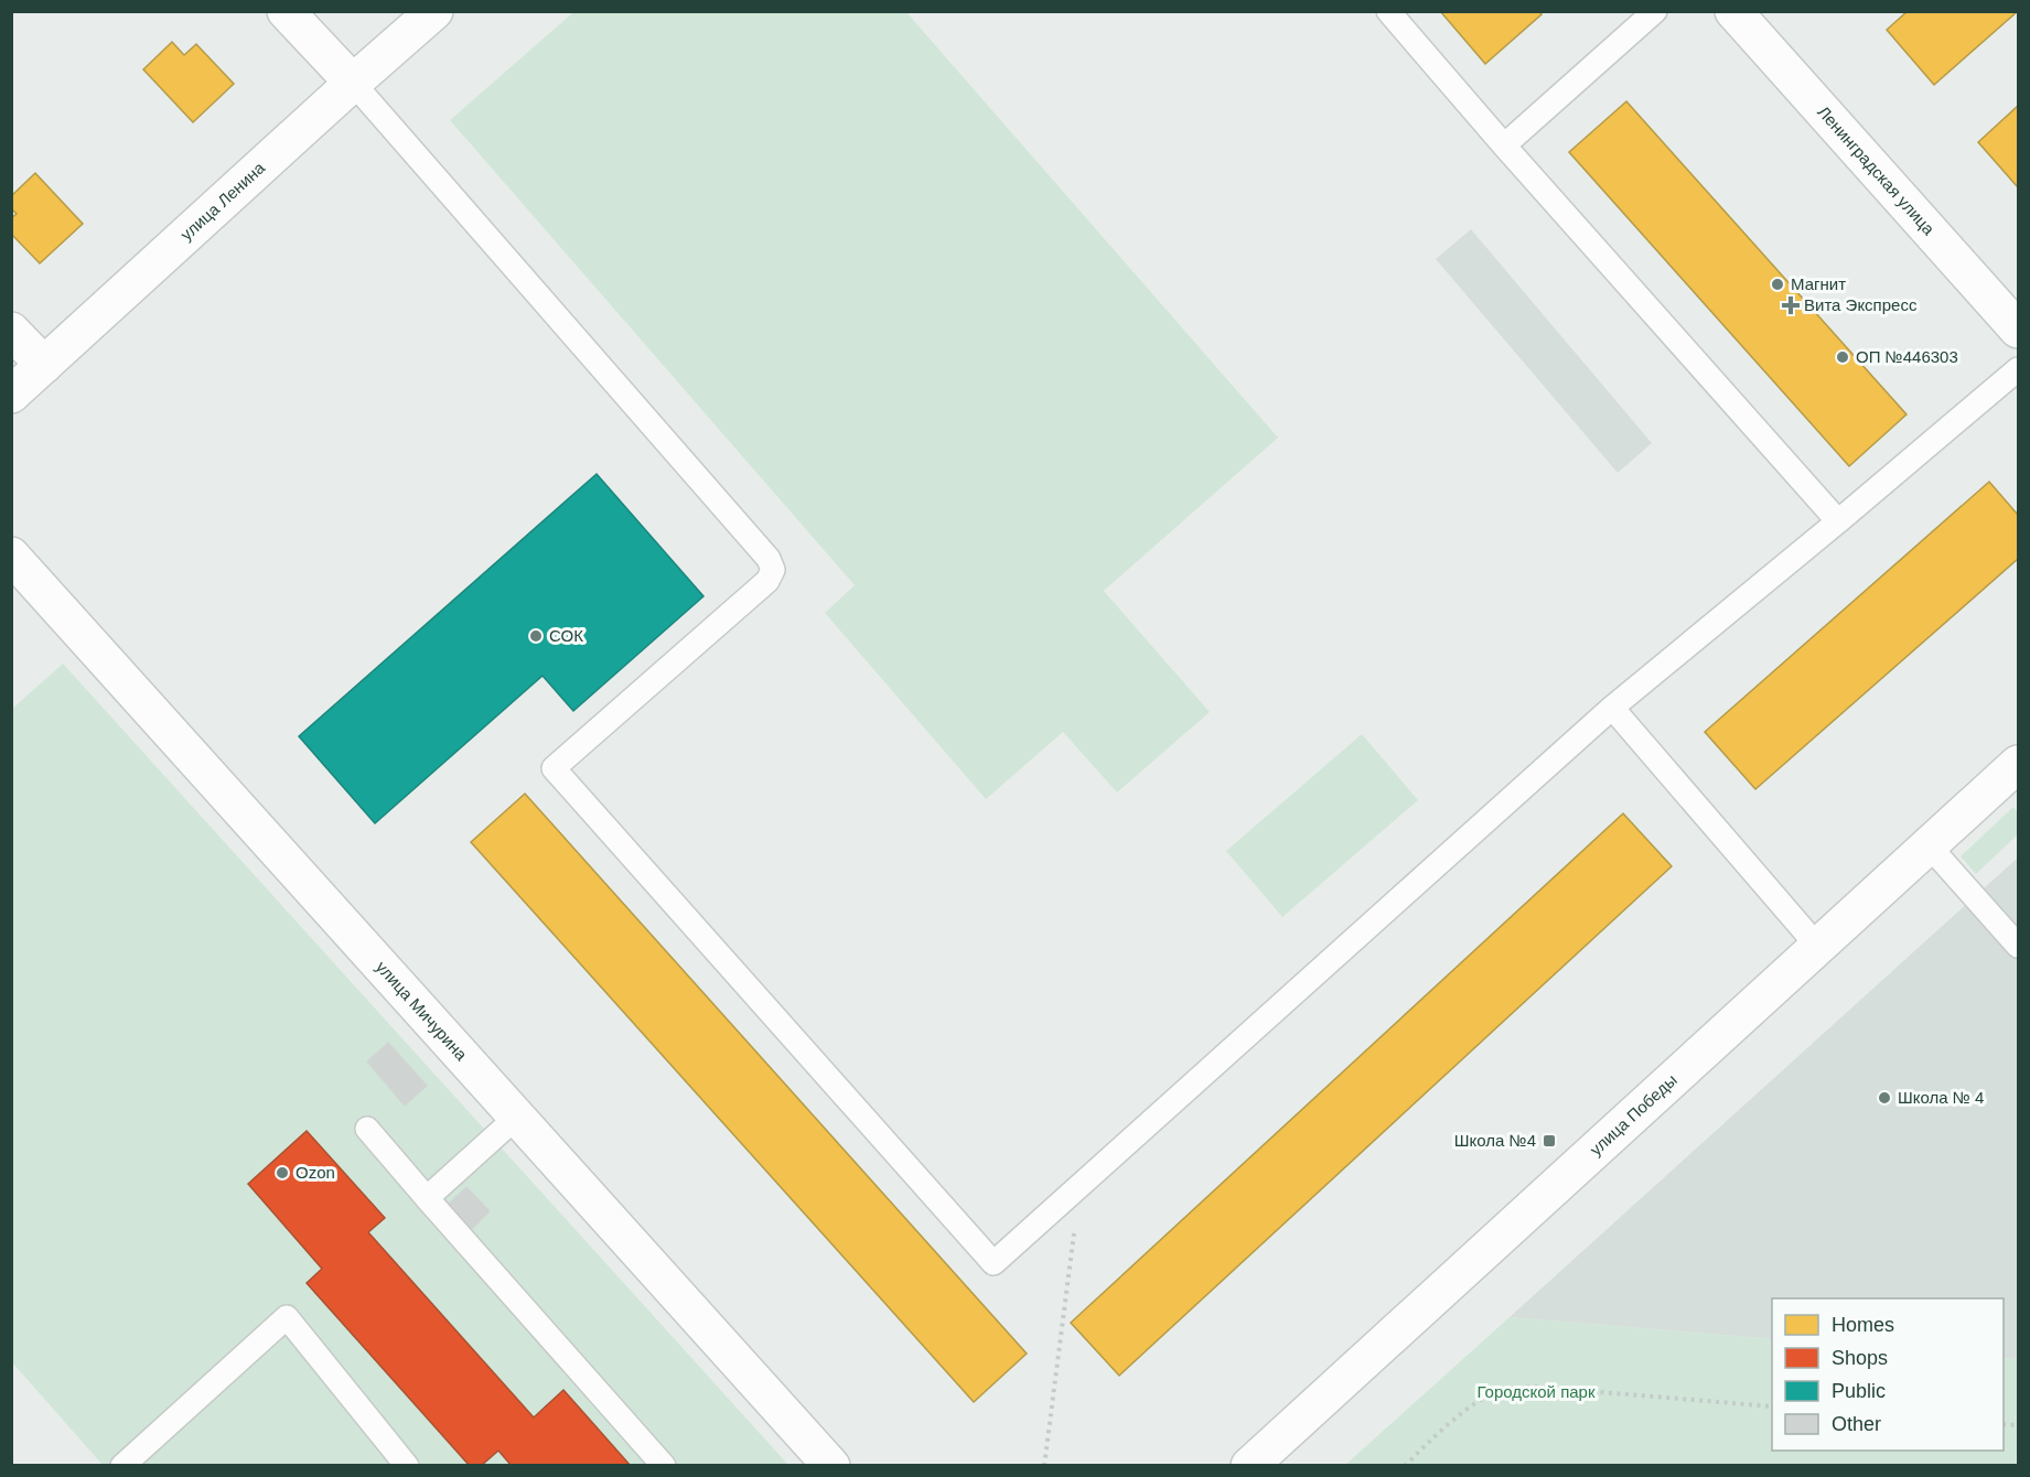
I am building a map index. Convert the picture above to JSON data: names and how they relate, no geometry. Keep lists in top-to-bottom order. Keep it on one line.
{"streets":{"street":["Ленинградская улица","улица Ленина","улица Мичурина","улица Победы"]},"parks":["Городской парк"],"places":{"other":["Магнит","ОП №446303","СОК","Школа № 4","Ozon"],"health":["Вита Экспресс"],"transit":["Школа №4"]},"legend":["Homes","Shops","Public","Other"]}
